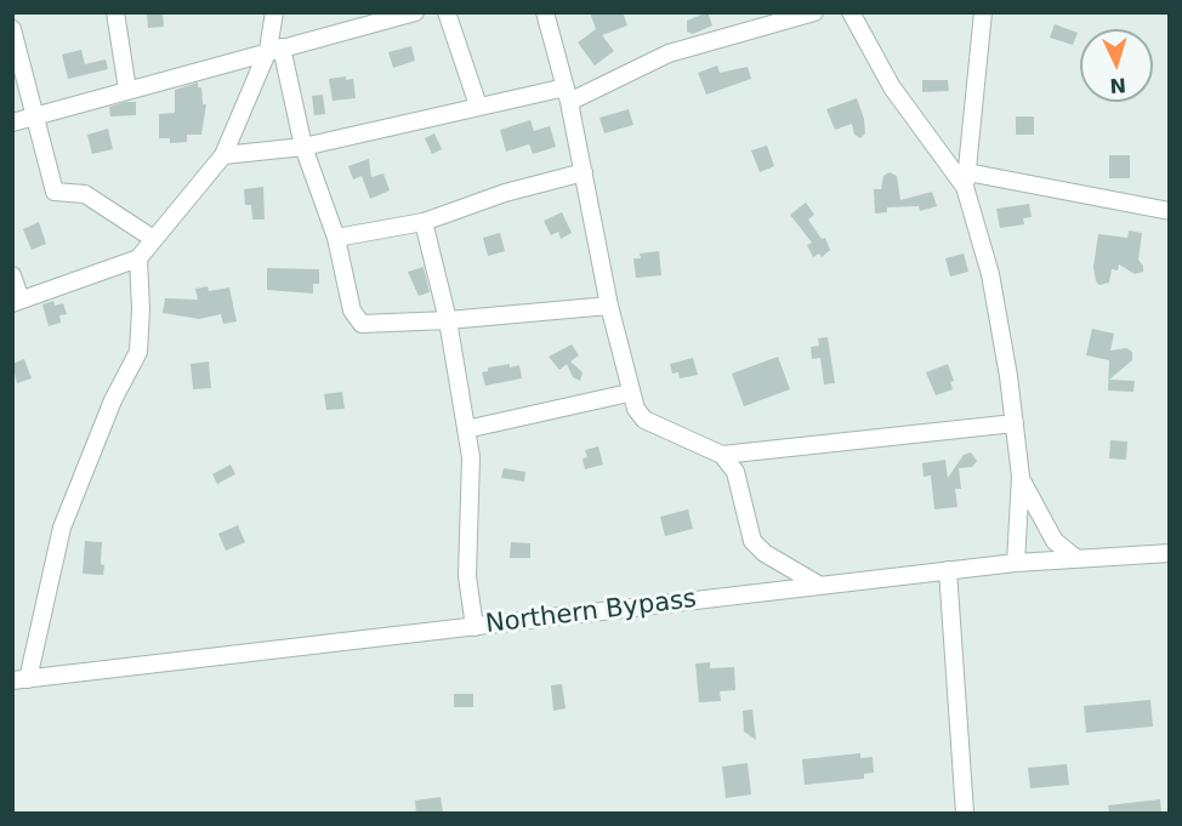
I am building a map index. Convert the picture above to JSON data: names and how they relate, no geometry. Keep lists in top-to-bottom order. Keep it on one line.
{"streets":{"street":["Northern Bypass"]},"north":"bottom"}
